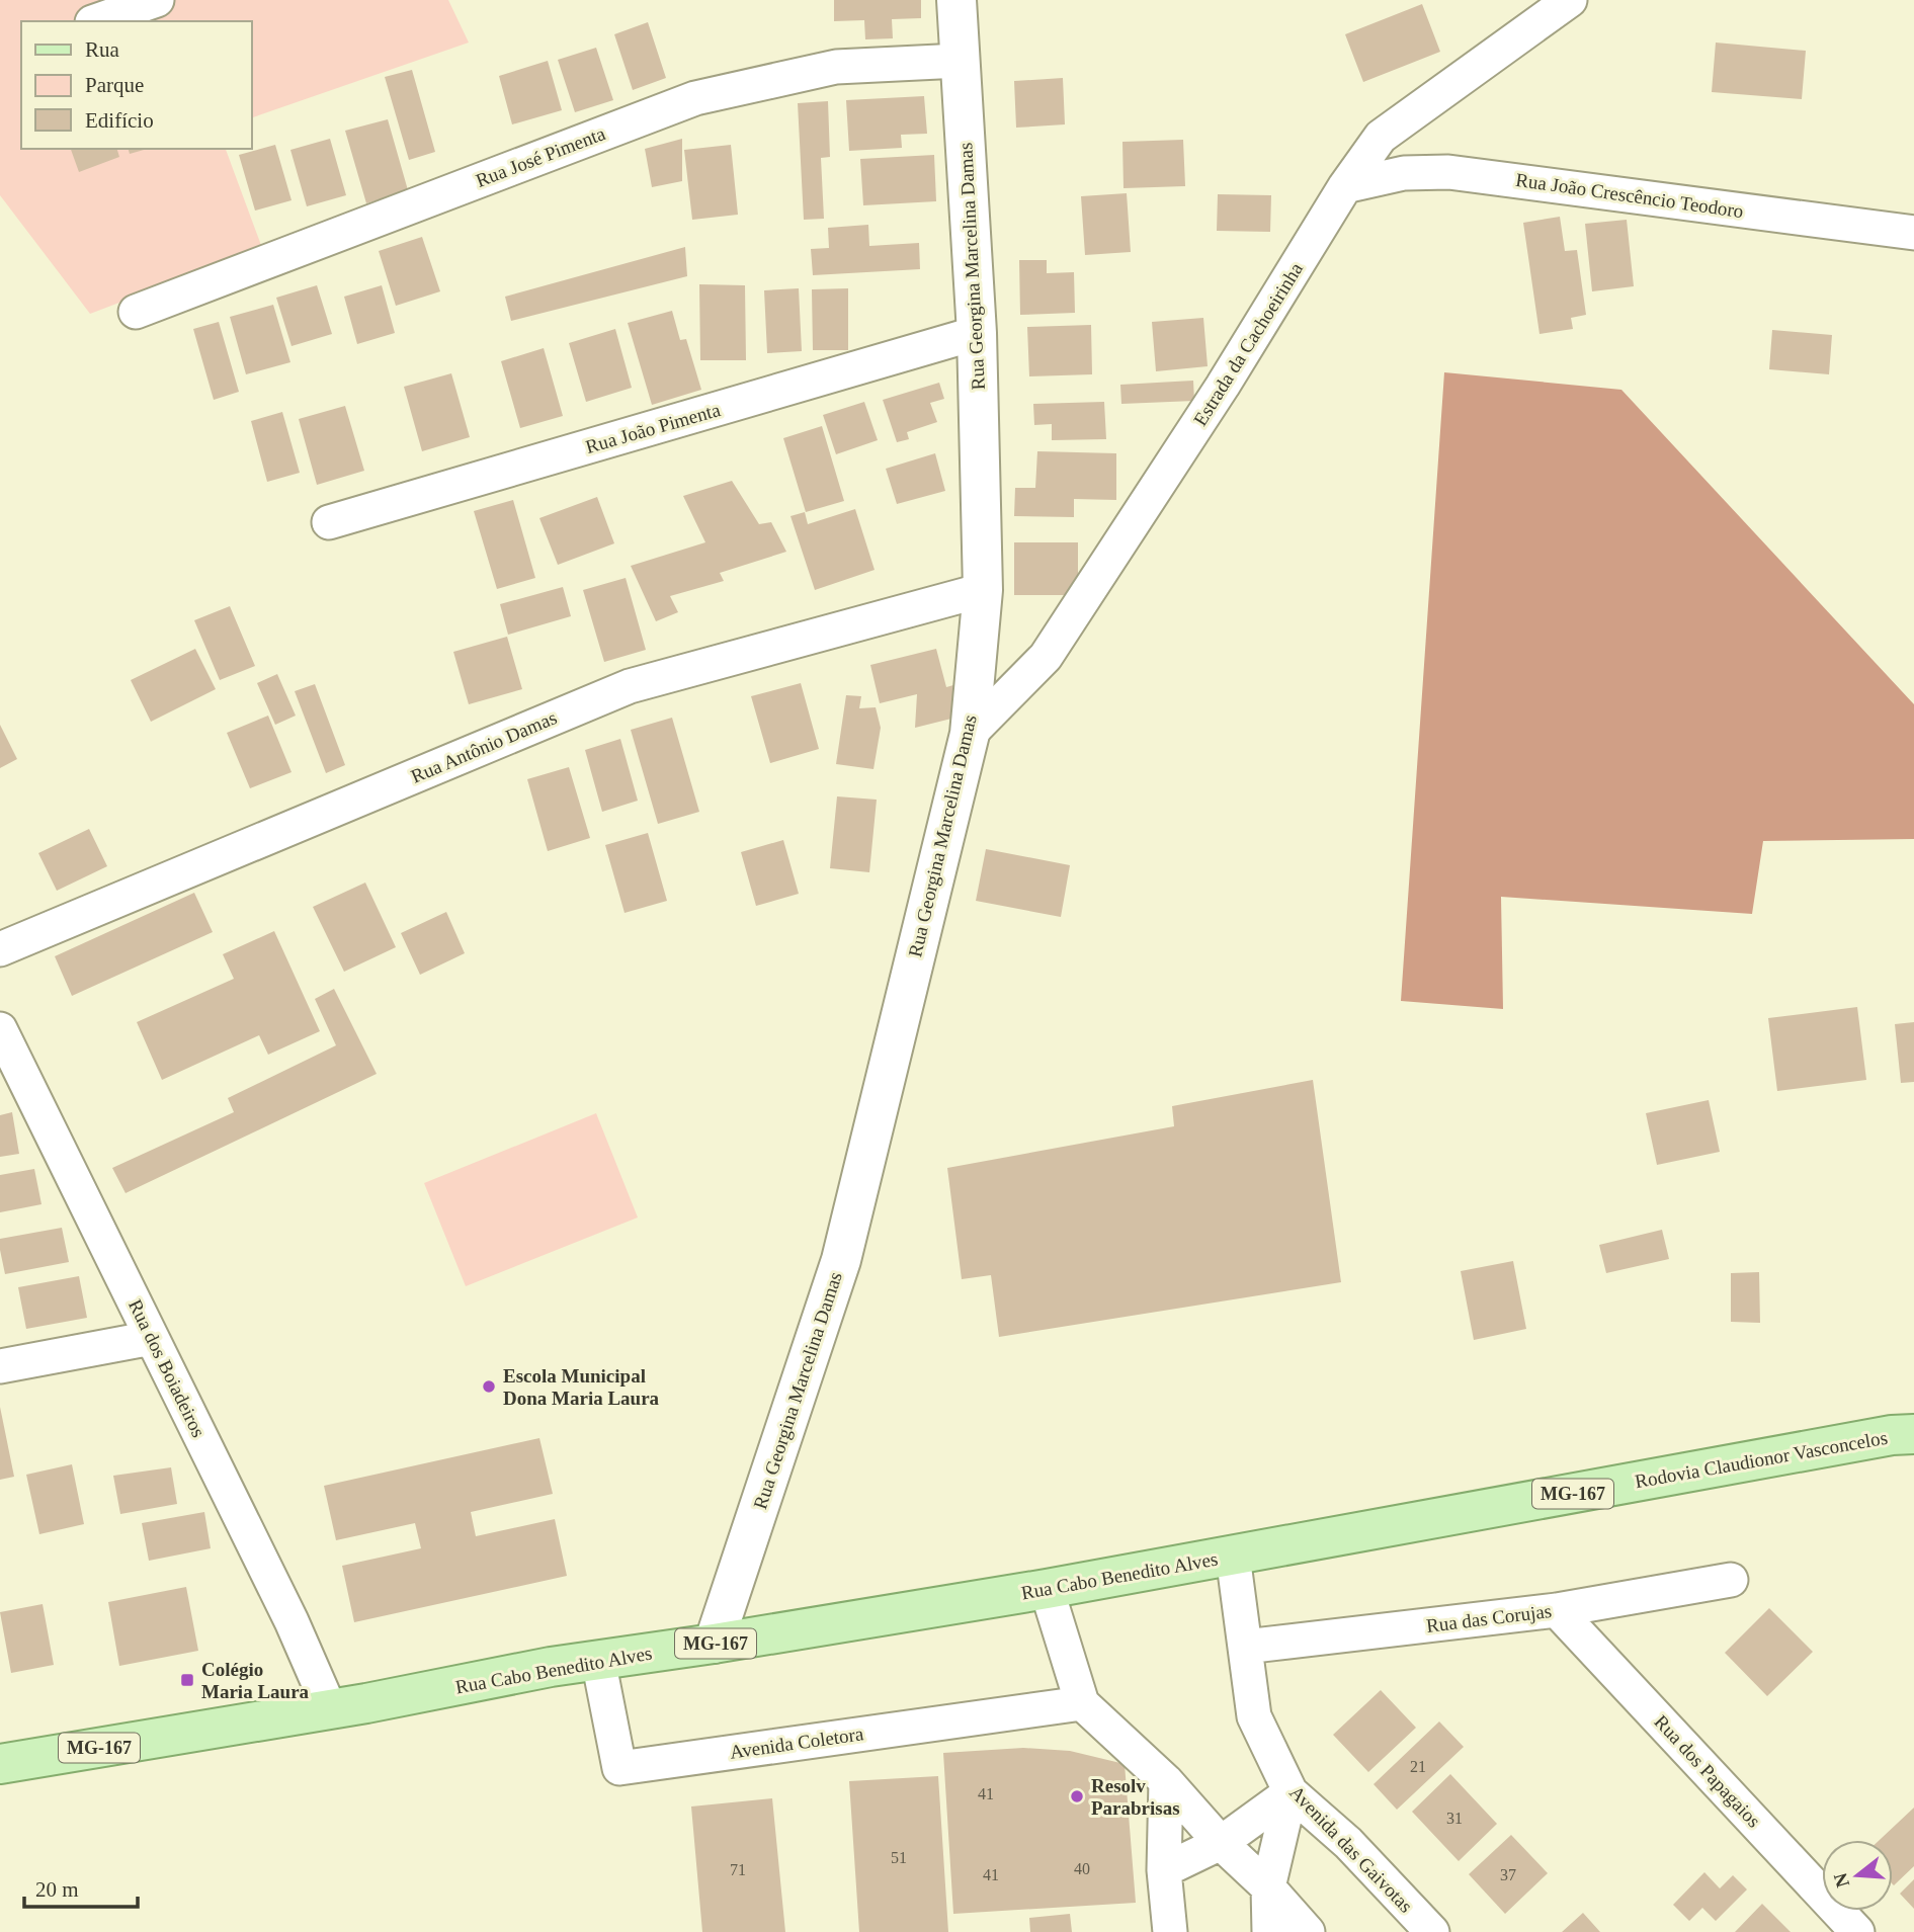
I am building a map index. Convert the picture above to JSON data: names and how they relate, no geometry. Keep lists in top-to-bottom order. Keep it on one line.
{"streets":{"main road":["Rodovia Claudionor Vasconcelos","MG-167","Rua Cabo Benedito Alves"],"street":["Rua José Pimenta","Rua João Crescêncio Teodoro","Rua Georgina Marcelina Damas","Estrada da Cachoeirinha","Rua João Pimenta","Rua Antônio Damas","Rua dos Boiadeiros","Rua das Corujas","Avenida Coletora","Rua dos Papagaios","Avenida das Gaivotas"]},"crossings":[["Rua José Pimenta","Rua Georgina Marcelina Damas"],["Rua João Crescêncio Teodoro","Estrada da Cachoeirinha"],["Rua Georgina Marcelina Damas","Estrada da Cachoeirinha"],["Rua Georgina Marcelina Damas","Rua João Pimenta"],["Rua Georgina Marcelina Damas","Rua Antônio Damas"],["Rua Georgina Marcelina Damas","Rua Cabo Benedito Alves"],["Rua dos Boiadeiros","Rua Cabo Benedito Alves"],["Rodovia Claudionor Vasconcelos","Rua Cabo Benedito Alves"],["Rodovia Claudionor Vasconcelos","Avenida das Gaivotas"],["Rua Cabo Benedito Alves","Avenida Coletora"],["Rua Cabo Benedito Alves","Avenida das Gaivotas"],["Rua das Corujas","Rua dos Papagaios"],["Rua das Corujas","Avenida das Gaivotas"]],"places":{"other":["Escola Municipal Dona Maria Laura","Resolv Parabrisas"],"transit":["Colégio Maria Laura"]},"house_numbers":["21","41","31","51","40","71","41","37"],"legend":["Rua","Parque","Edifício"],"scale_bar":"20 m","north":"left"}
